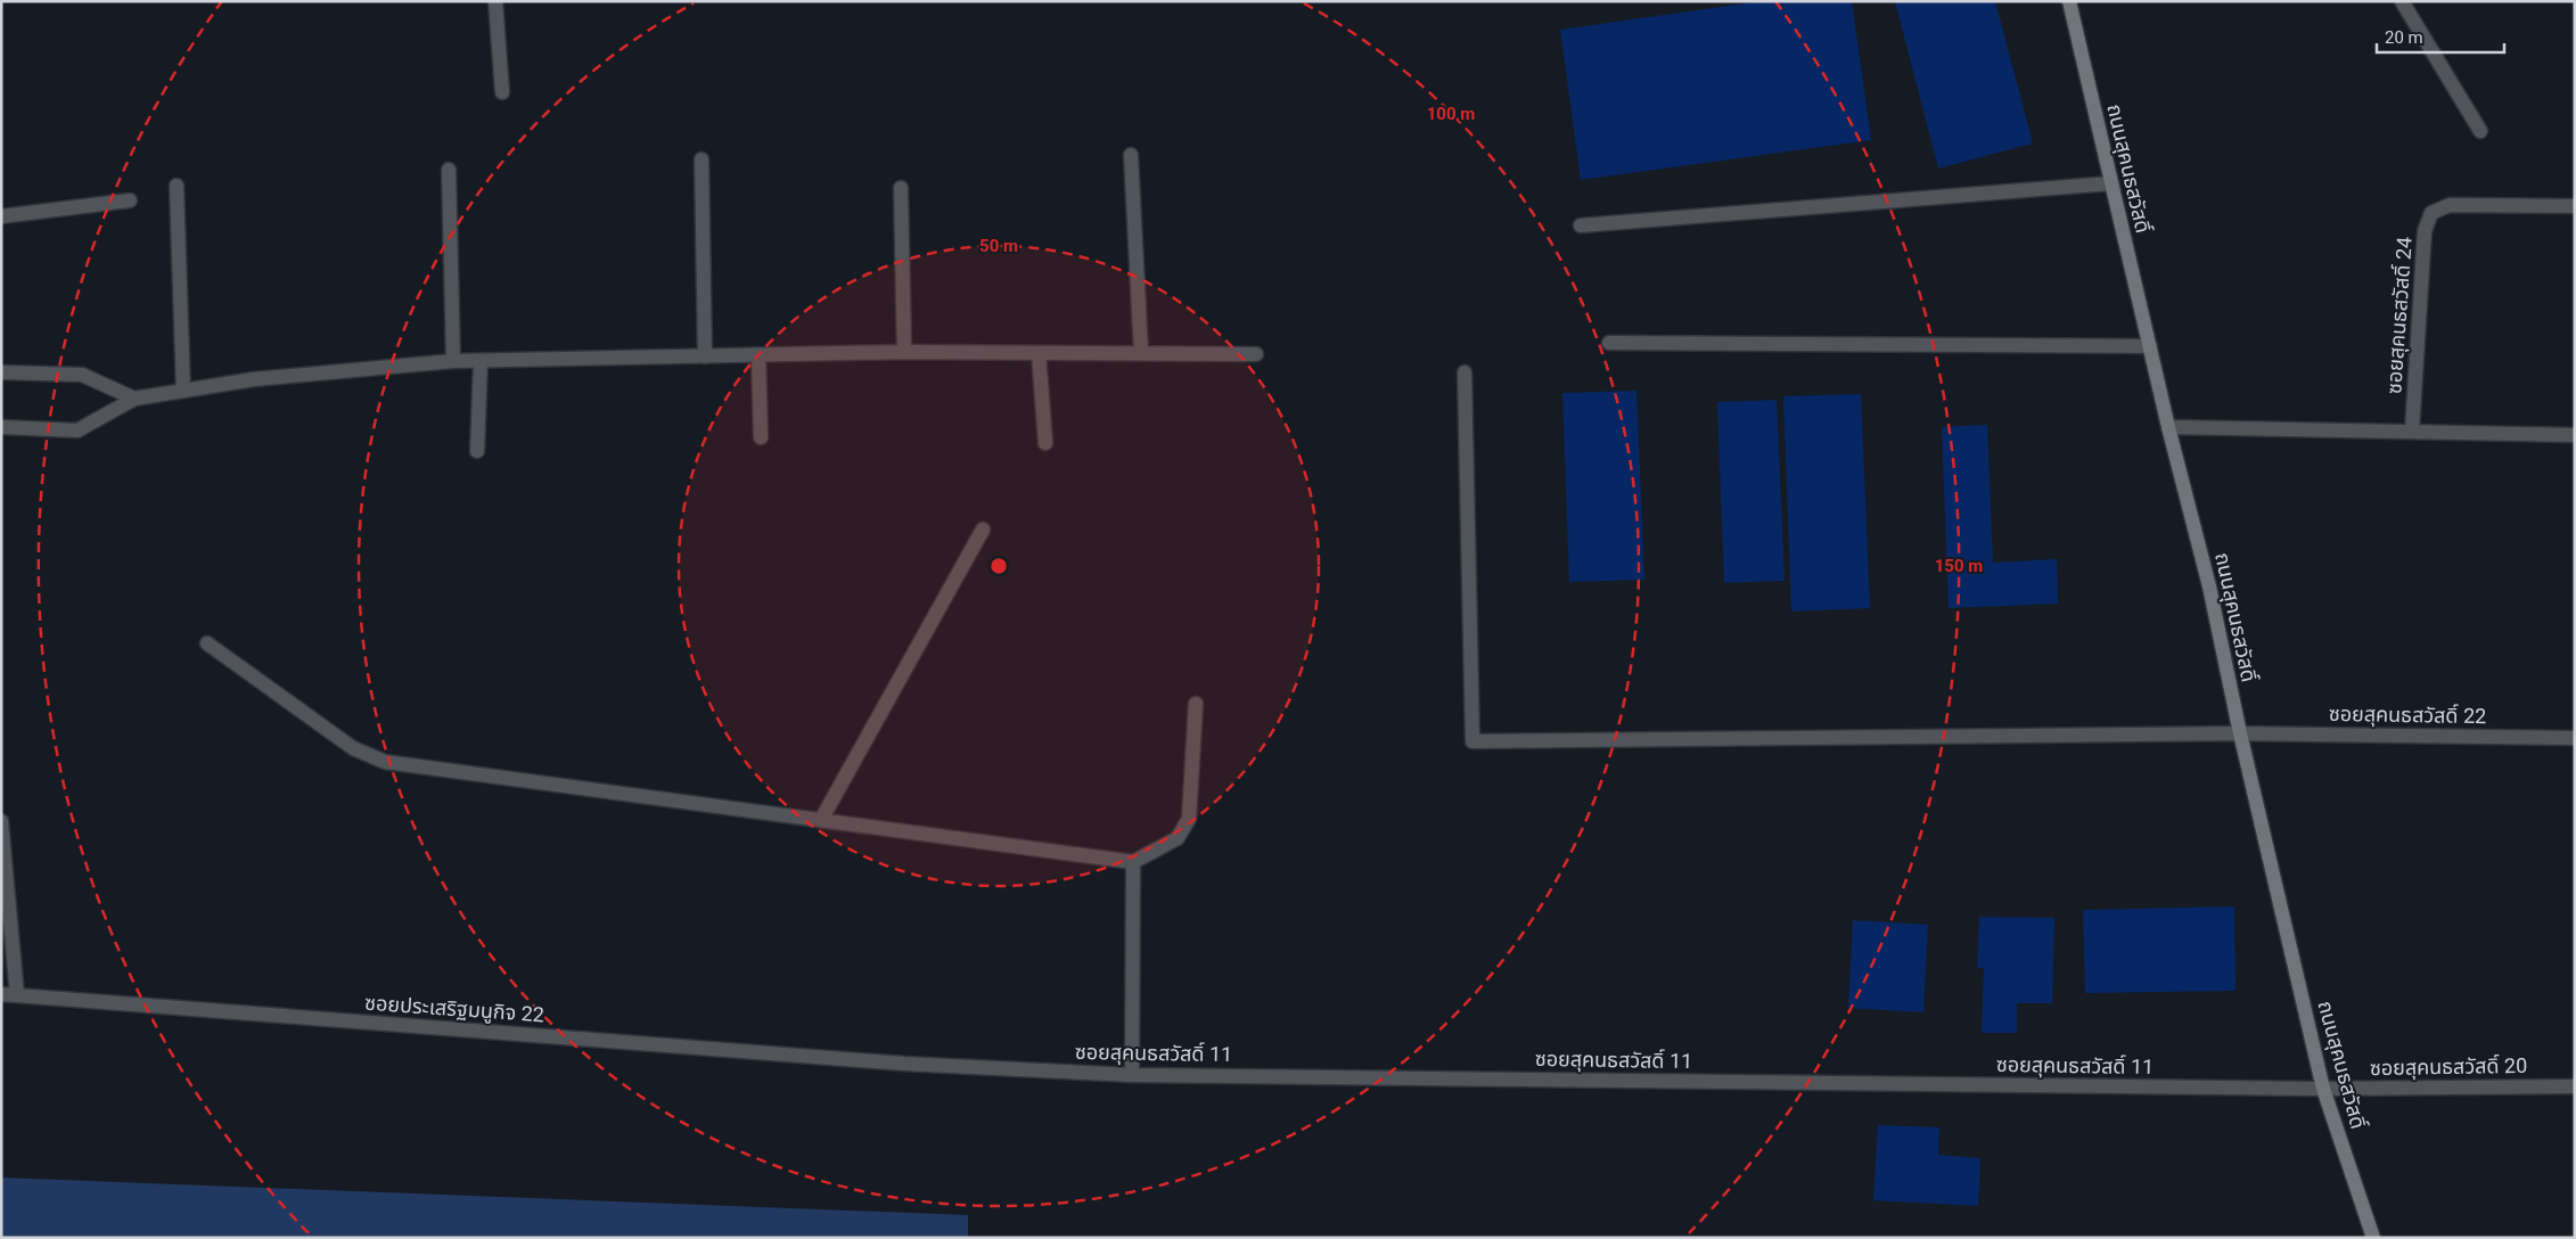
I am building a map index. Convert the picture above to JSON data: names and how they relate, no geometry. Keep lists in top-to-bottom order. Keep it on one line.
{"streets":{"main road":["ถนนสุคนธสวัสดิ์"],"street":["ซอยสุคนธสวัสดิ์ 24","ซอยสุคนธสวัสดิ์ 22","ซอยประเสริฐมนูกิจ 22","ซอยสุคนธสวัสดิ์ 11","ซอยสุคนธสวัสดิ์ 20"]},"crossings":[["ถนนสุคนธสวัสดิ์","ซอยสุคนธสวัสดิ์ 22"],["ถนนสุคนธสวัสดิ์","ซอยสุคนธสวัสดิ์ 11"],["ถนนสุคนธสวัสดิ์","ซอยสุคนธสวัสดิ์ 20"],["ซอยประเสริฐมนูกิจ 22","ซอยสุคนธสวัสดิ์ 11"],["ซอยสุคนธสวัสดิ์ 11","ซอยสุคนธสวัสดิ์ 20"]],"scale_bar":"20 m","rings":["100 m","50 m","150 m"]}
